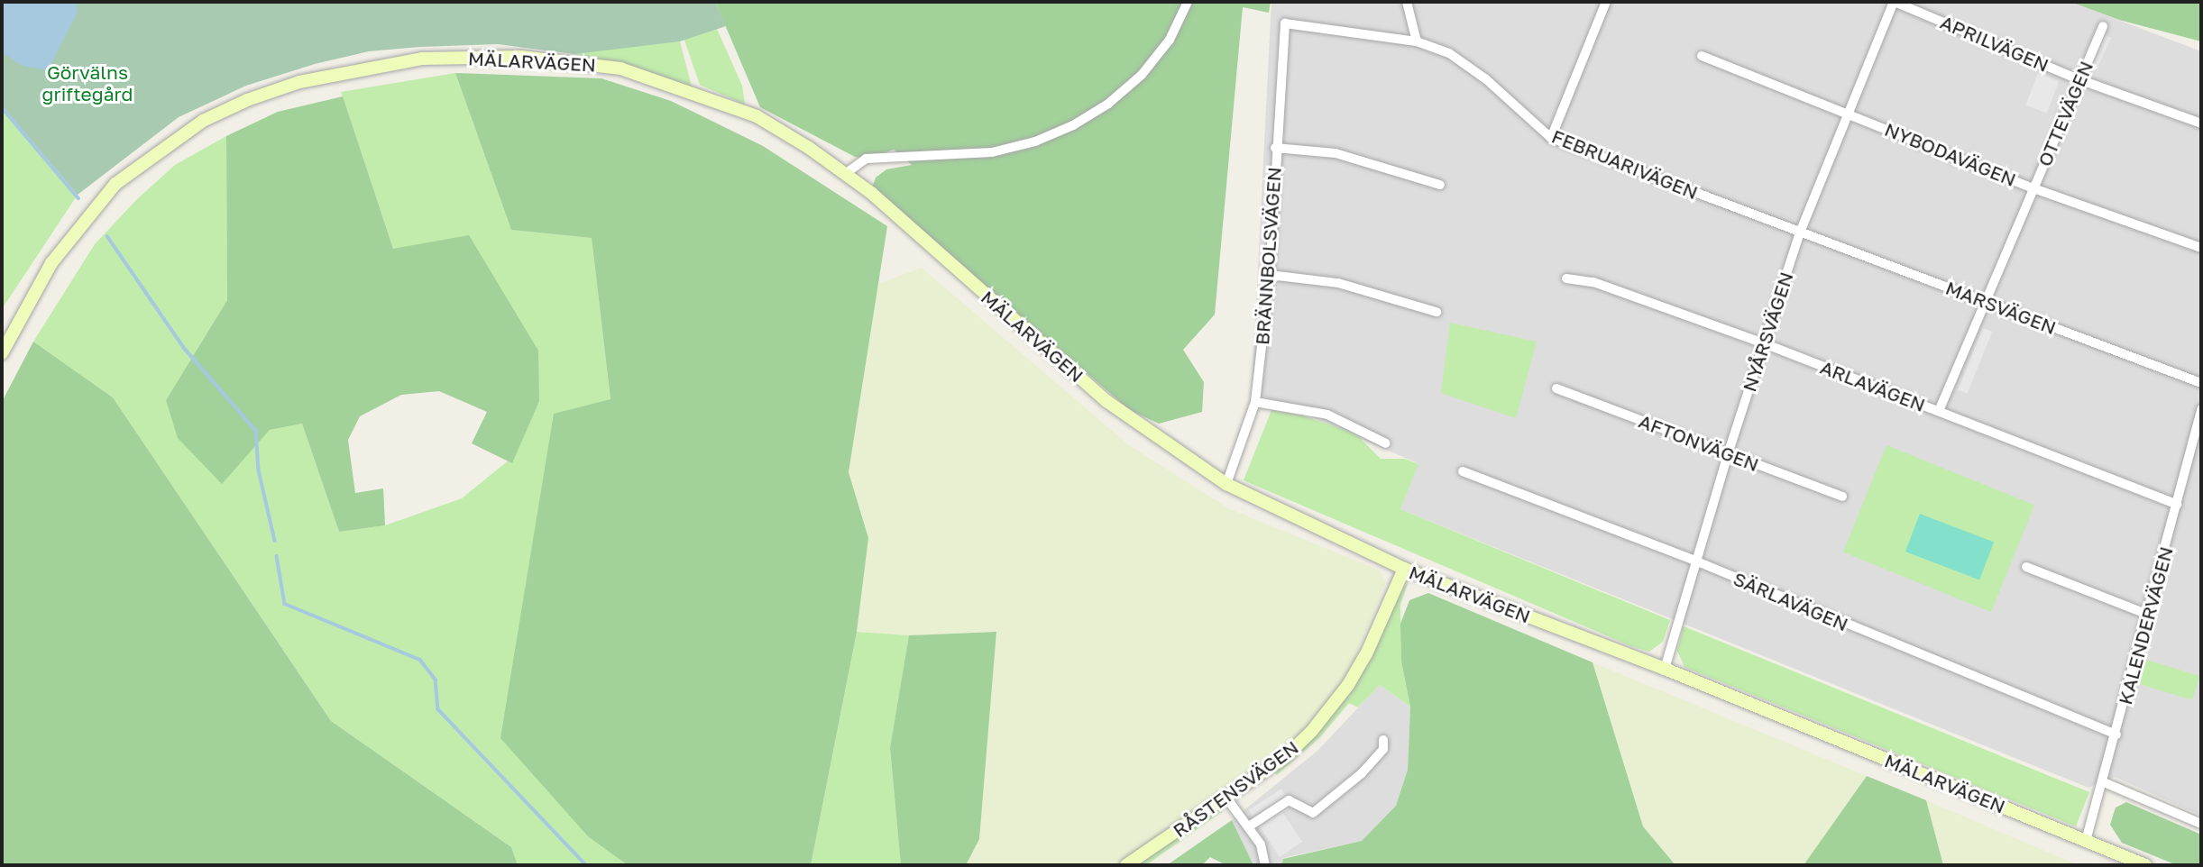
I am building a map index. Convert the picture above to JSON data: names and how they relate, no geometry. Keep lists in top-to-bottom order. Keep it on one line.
{"streets":{"street":["APRILVÄGEN","MÄLARVÄGEN","OTTEVÄGEN","NYBODAVÄGEN","FEBRUARIVÄGEN","BRÄNNBOLSVÄGEN","MARSVÄGEN","NYÅRSVÄGEN","ARLAVÄGEN","AFTONVÄGEN","SÄRLAVÄGEN","KALENDERVÄGEN","RÅSTENSVÄGEN"]},"crossings":[["APRILVÄGEN","OTTEVÄGEN"],["APRILVÄGEN","NYÅRSVÄGEN"],["MÄLARVÄGEN","BRÄNNBOLSVÄGEN"],["MÄLARVÄGEN","NYÅRSVÄGEN"],["MÄLARVÄGEN","KALENDERVÄGEN"],["MÄLARVÄGEN","RÅSTENSVÄGEN"],["OTTEVÄGEN","NYBODAVÄGEN"],["OTTEVÄGEN","MARSVÄGEN"],["OTTEVÄGEN","ARLAVÄGEN"],["NYBODAVÄGEN","NYÅRSVÄGEN"],["FEBRUARIVÄGEN","BRÄNNBOLSVÄGEN"],["FEBRUARIVÄGEN","MARSVÄGEN"],["FEBRUARIVÄGEN","NYÅRSVÄGEN"],["MARSVÄGEN","NYÅRSVÄGEN"],["NYÅRSVÄGEN","ARLAVÄGEN"],["NYÅRSVÄGEN","AFTONVÄGEN"],["NYÅRSVÄGEN","SÄRLAVÄGEN"],["ARLAVÄGEN","KALENDERVÄGEN"],["SÄRLAVÄGEN","KALENDERVÄGEN"]],"parks":["Görvälns griftegård"]}
